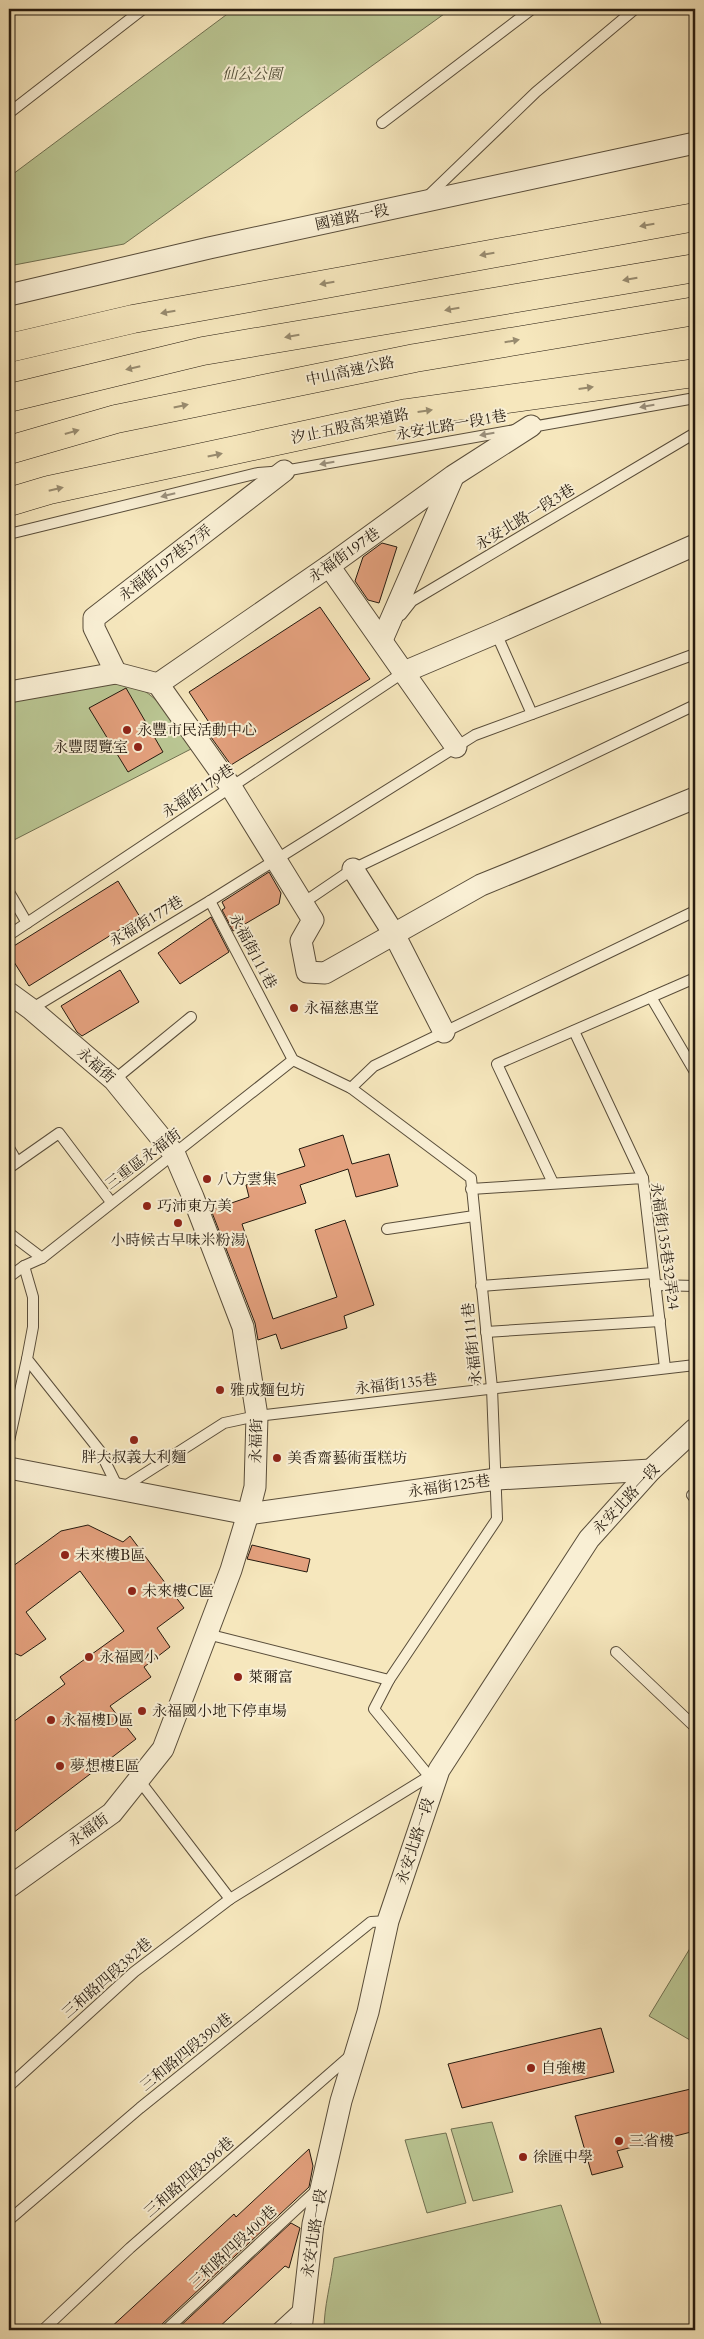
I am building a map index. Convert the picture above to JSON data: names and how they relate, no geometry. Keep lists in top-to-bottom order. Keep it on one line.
{"streets":{"highway":["中山高速公路","汐止五股高架道路"],"street":["國道路一段","永福街197巷","永福街197巷37弄","永福街","永福街125巷","永安北路一段"],"lane":["永安北路一段1巷","永安北路一段3巷","永福街179巷","永福街177巷","永福街111巷","三重區永福街","永福街135巷32弄24","永福街135巷","三和路四段382巷","三和路四段390巷","三和路四段396巷","三和路四段400巷"]},"crossings":[["永安北路一段1巷","永福街197巷"],["永安北路一段1巷","永福街197巷37弄"],["永福街177巷","永福街"],["永福街111巷","三重區永福街"],["永福街111巷","永福街135巷32弄24"],["永福街111巷","永福街135巷"],["永福街111巷","永福街125巷"],["永福街111巷","永安北路一段"],["永福街111巷","三和路四段382巷"],["永福街","三重區永福街"],["永福街","永福街135巷"],["永福街","永福街125巷"],["永福街135巷32弄24","永福街135巷"],["永福街135巷","永福街125巷"],["永福街125巷","永安北路一段"],["永安北路一段","三和路四段382巷"],["永安北路一段","三和路四段390巷"],["永安北路一段","三和路四段396巷"],["永安北路一段","三和路四段400巷"]],"one_way":["永安北路一段1巷"],"parks":["仙公公園"],"places":["永豐市民活動中心","永豐閱覽室","永福慈惠堂","八方雲集","巧沛東方美","小時候古早味米粉湯","雅成麵包坊","胖大叔義大利麵","美香齋藝術蛋糕坊","未來樓B區","未來樓C區","永福國小","萊爾富","永福國小地下停車場","永福樓D區","夢想樓E區","自強樓","三省樓","徐匯中學"]}
